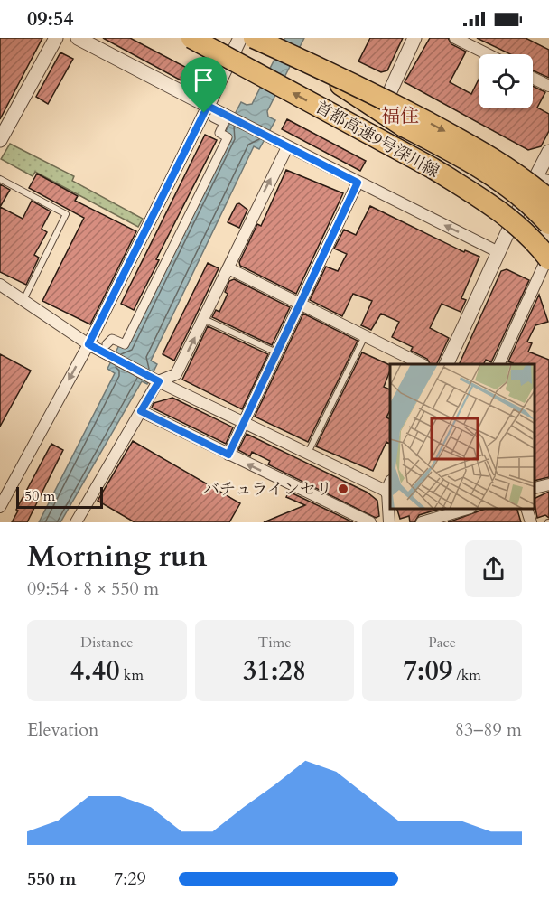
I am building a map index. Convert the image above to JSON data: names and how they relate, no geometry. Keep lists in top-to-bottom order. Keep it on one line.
{"streets":{"highway":["首都高速9号深川線"]},"districts":["福住"],"places":["バチュラインセリ"],"scale_bar":"50 m","page":{"status":"09:54","scale":"50 m","heading":["Morning run","09:54 · 8 × 550 m"],"stats":[["Distance","4.40 km"],["Time","31:28"],["Pace","7:09 /km"]],"chart":["Elevation","83–89 m"],"list":[{"name":"550 m","note":"7:29"}]}}
